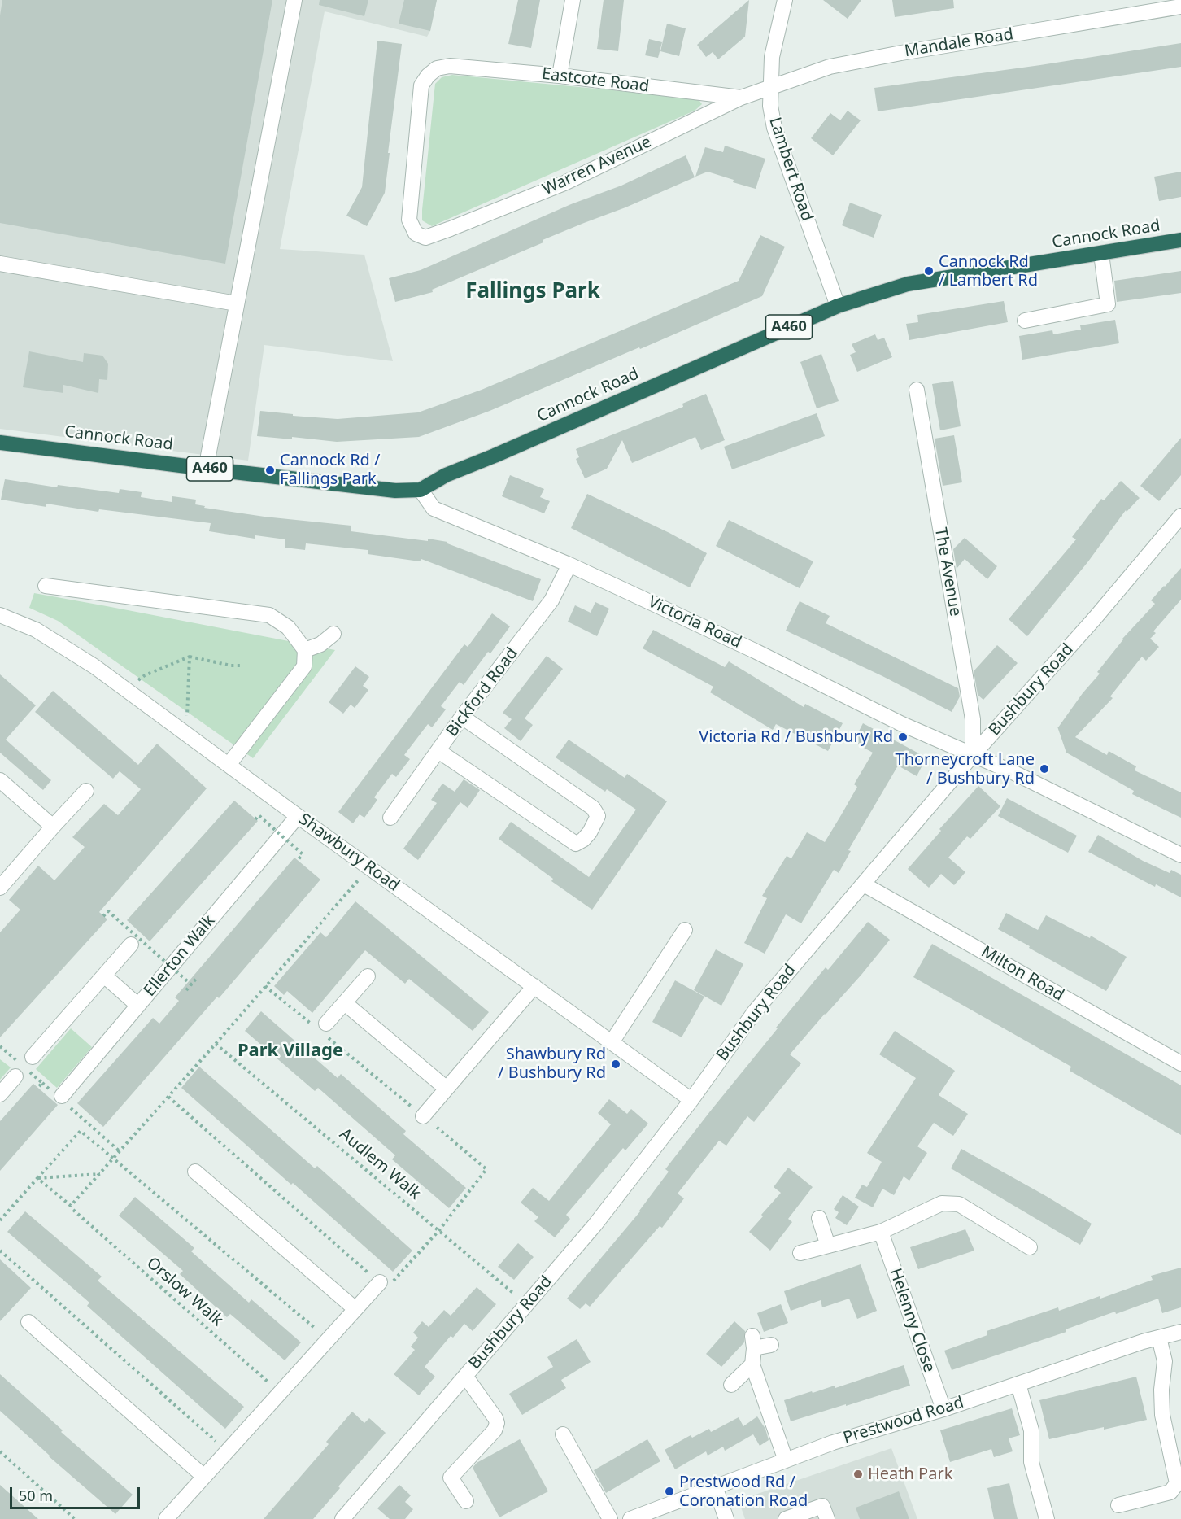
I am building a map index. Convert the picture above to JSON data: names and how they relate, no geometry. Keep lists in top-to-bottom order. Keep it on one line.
{"streets":{"highway":["Cannock Road","A460"],"street":["Mandale Road","Eastcote Road","Warren Avenue","Lambert Road","The Avenue","Victoria Road","Bushbury Road","Bickford Road","Shawbury Road","Ellerton Walk","Milton Road","Helenny Close","Prestwood Road"],"path":["Audlem Walk","Orslow Walk"]},"crossings":[["Mandale Road","Eastcote Road"],["Mandale Road","Warren Avenue"],["Mandale Road","Lambert Road"],["Eastcote Road","Warren Avenue"],["Lambert Road","Cannock Road"],["Cannock Road","Victoria Road"],["The Avenue","Victoria Road"],["The Avenue","Bushbury Road"],["Victoria Road","Bushbury Road"],["Victoria Road","Bickford Road"],["Bushbury Road","Shawbury Road"],["Bushbury Road","Milton Road"],["Bushbury Road","Audlem Walk"],["Shawbury Road","Ellerton Walk"],["Helenny Close","Prestwood Road"]],"districts":["Fallings Park","Park Village"],"places":["Cannock Rd / Lambert Rd","Cannock Rd / Fallings Park","Victoria Rd / Bushbury Rd","Thorneycroft Lane / Bushbury Rd","Shawbury Rd / Bushbury Rd","Heath Park","Prestwood Rd / Coronation Road"],"scale_bar":"50 m"}
